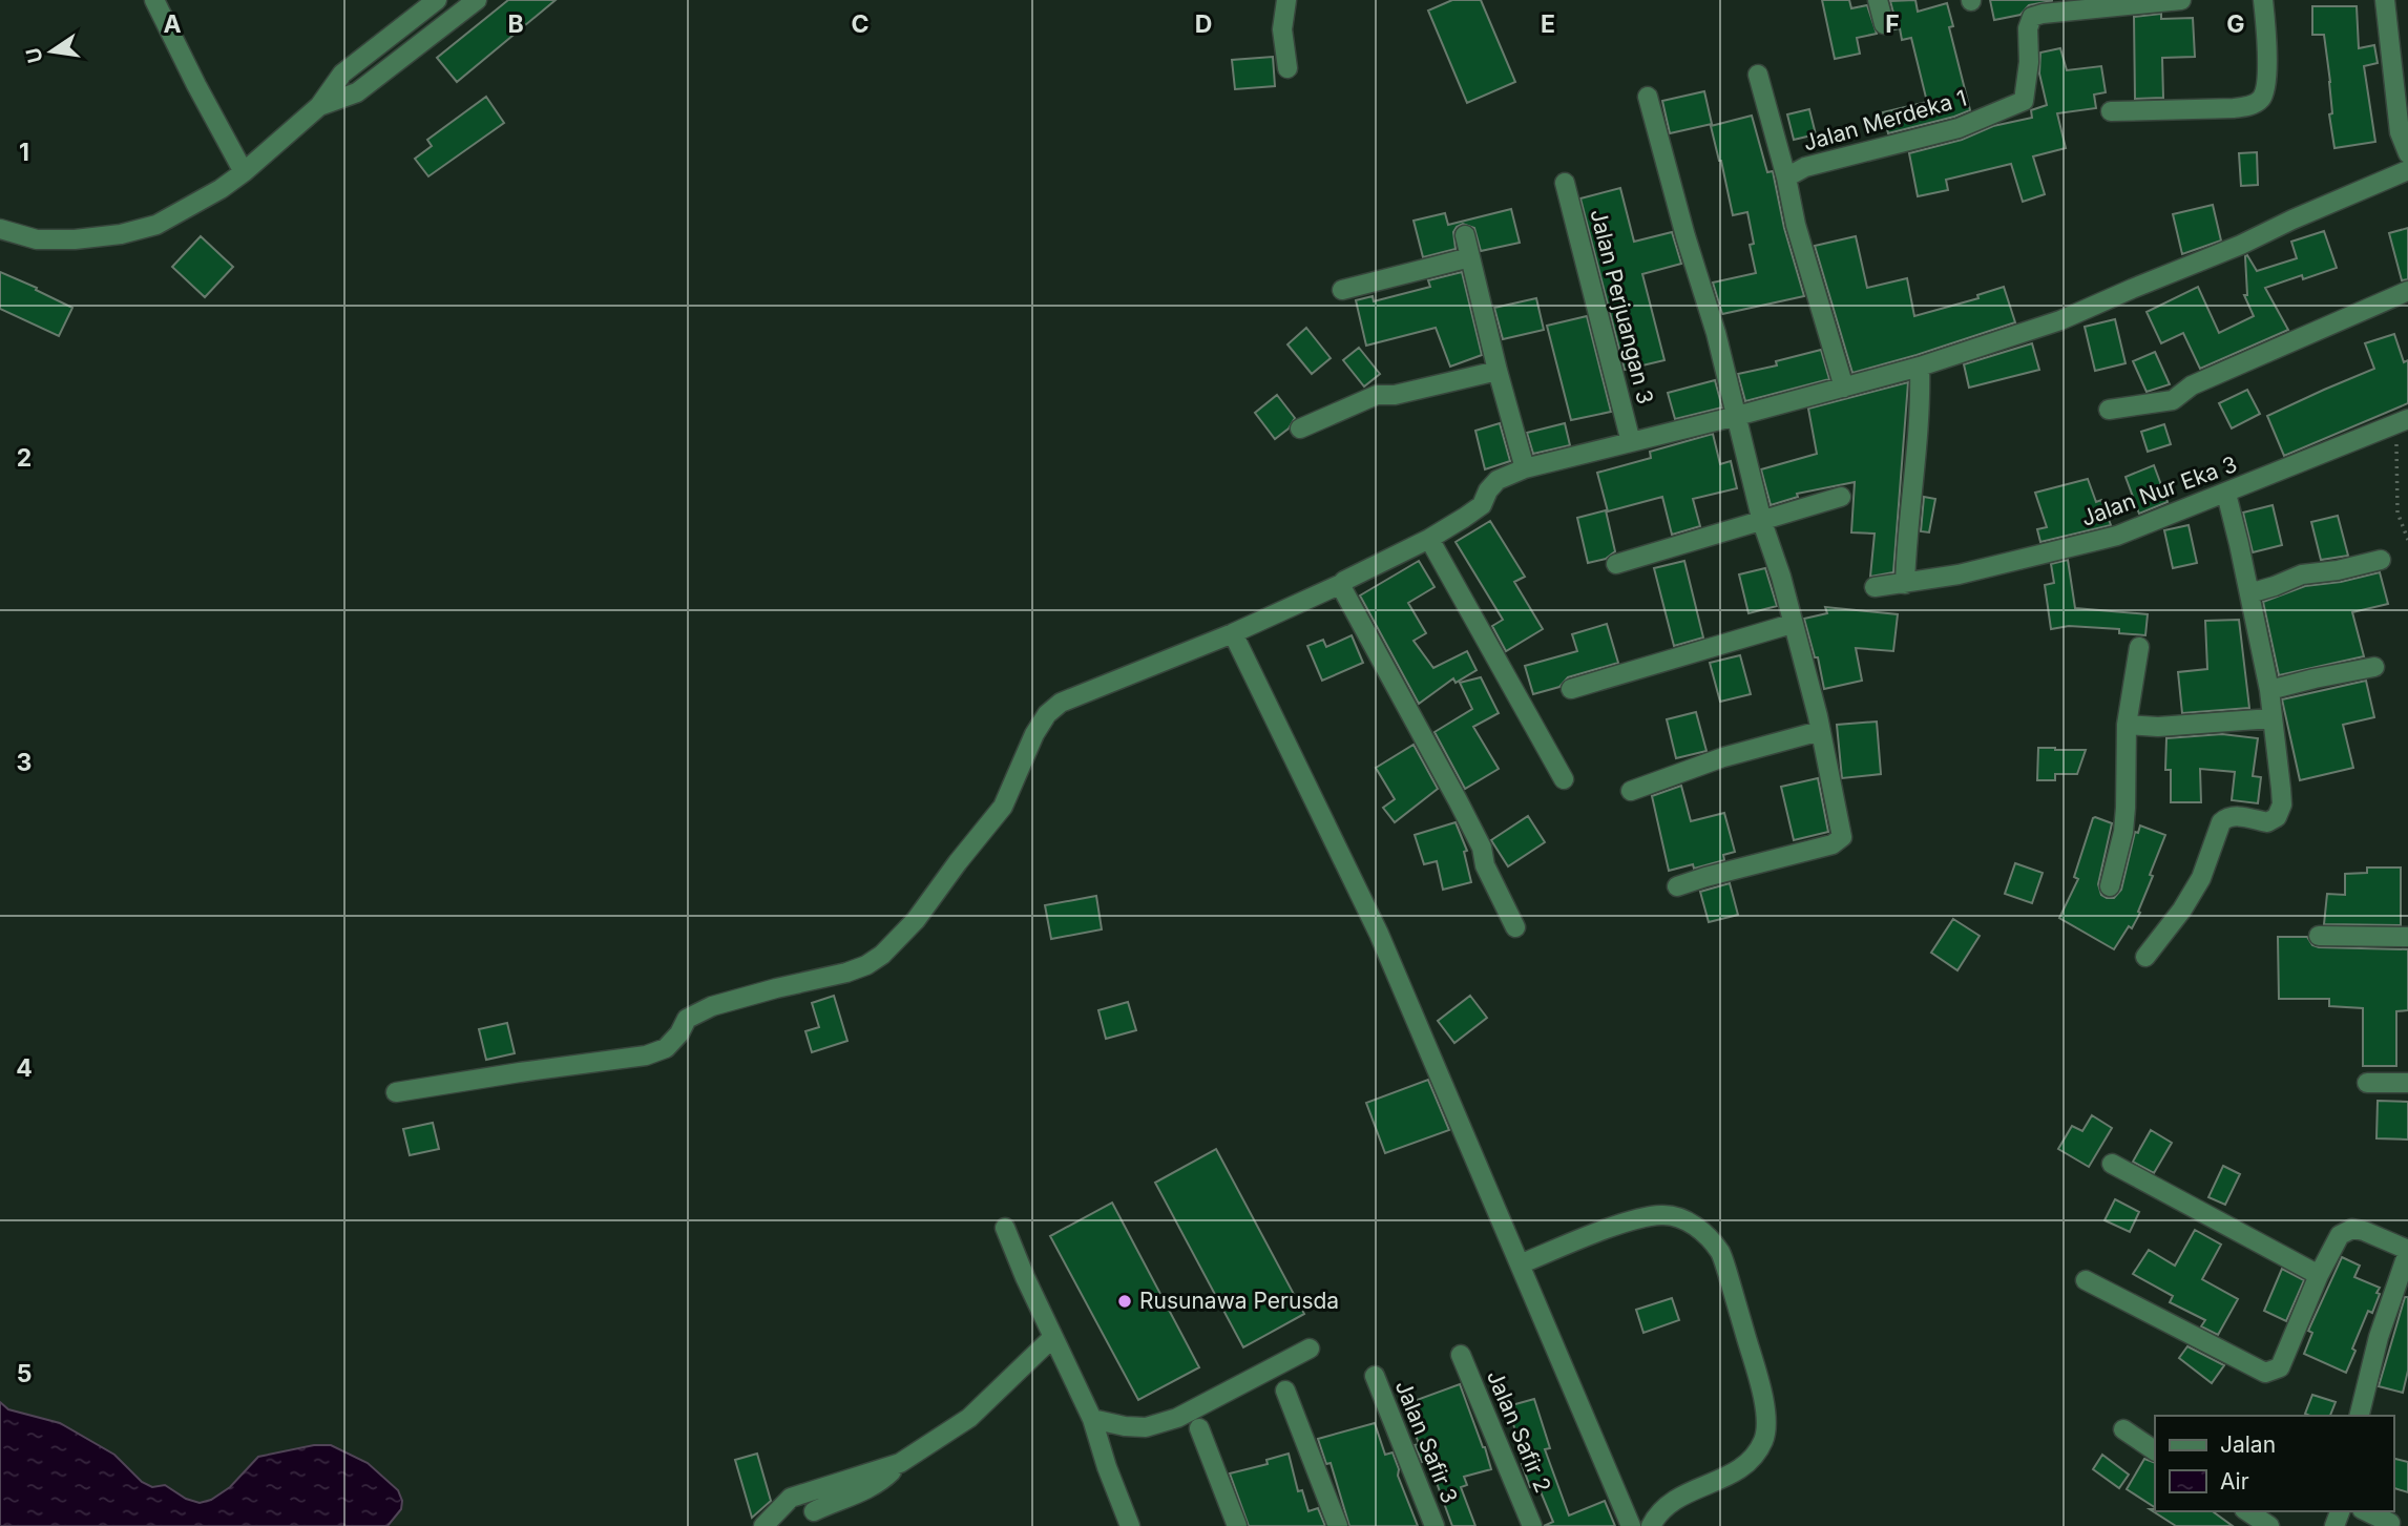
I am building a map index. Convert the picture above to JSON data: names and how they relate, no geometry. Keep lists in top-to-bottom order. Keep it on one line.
{"streets":{"street":["Jalan Merdeka 1","Jalan Perjuangan 3","Jalan Nur Eka 3","Jalan Safir 2","Jalan Safir 3"]},"places":["Rusunawa Perusda"],"legend":["Jalan","Air"],"north":"left","grid":{"columns":["A","B","C","D","E","F","G"],"rows":["1","2","3","4","5"]}}
